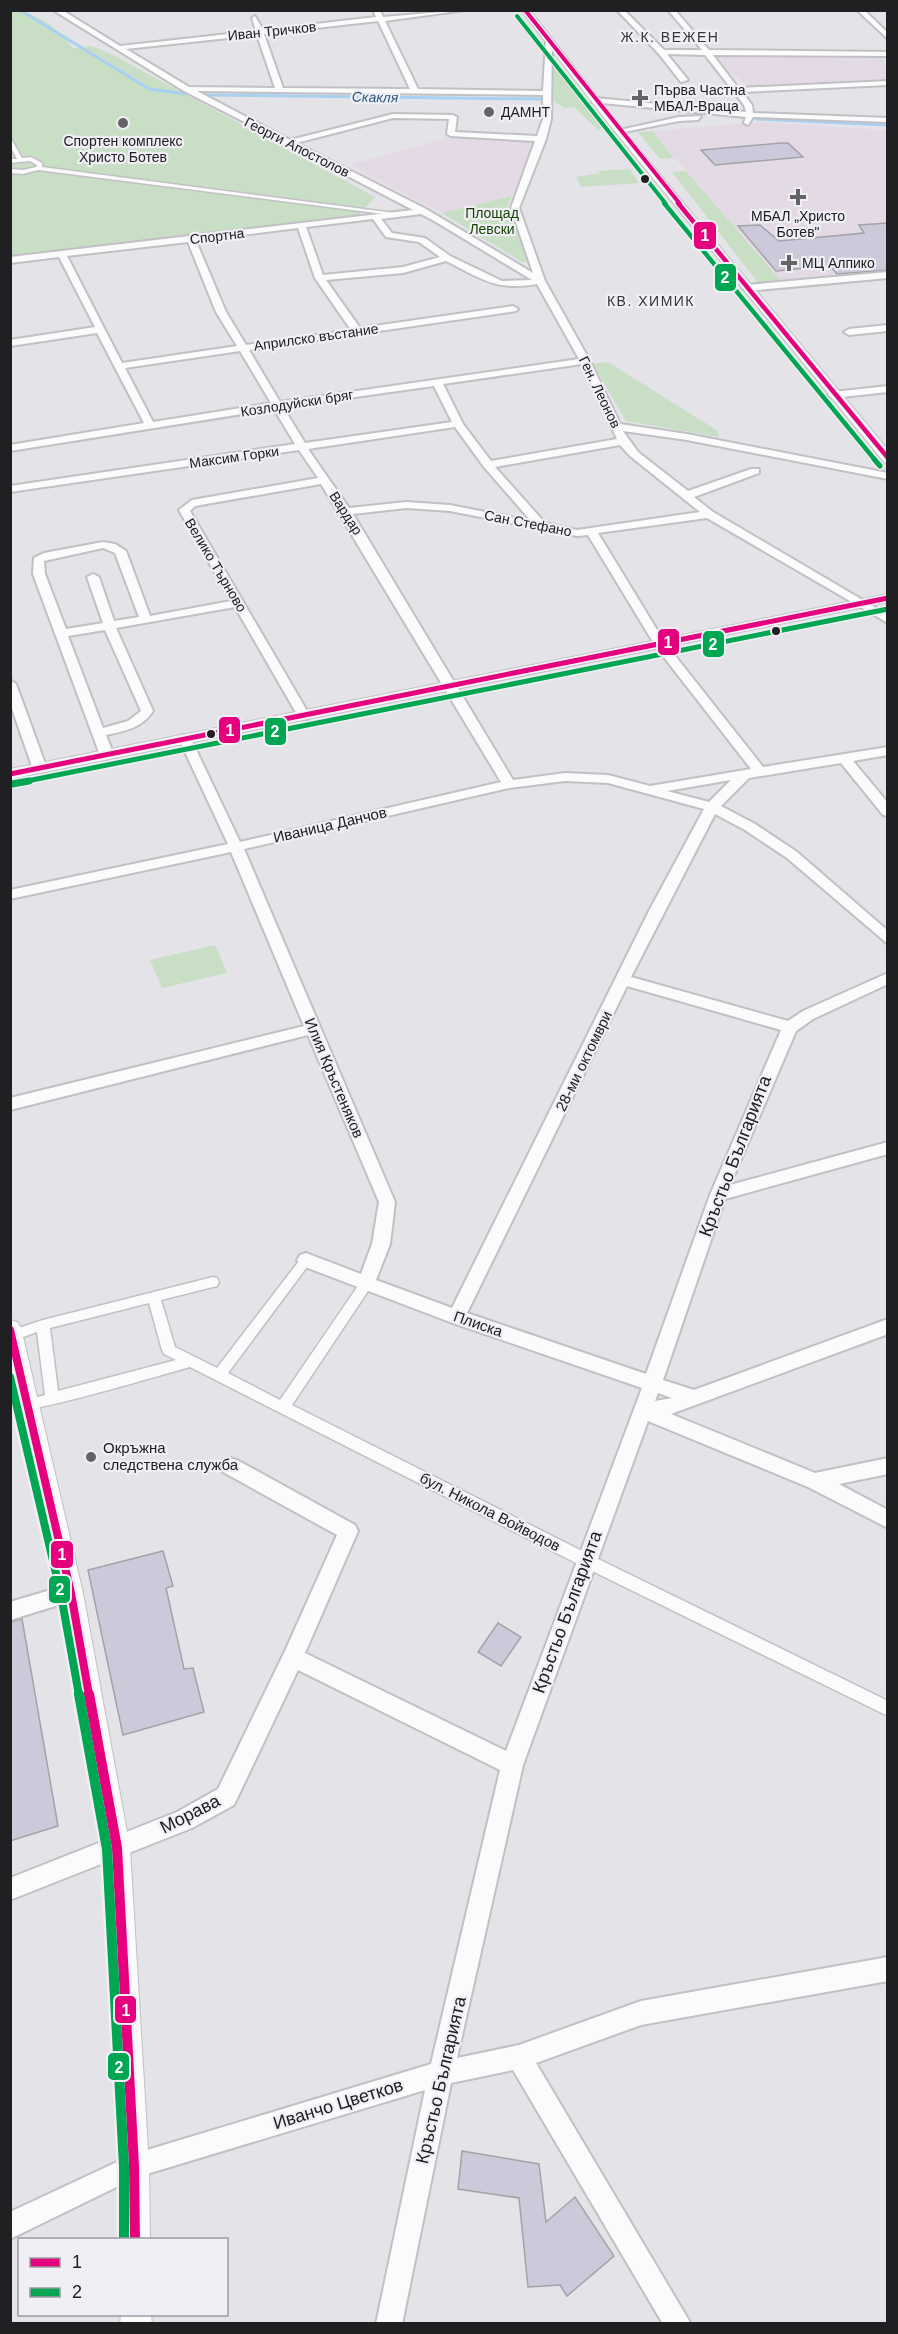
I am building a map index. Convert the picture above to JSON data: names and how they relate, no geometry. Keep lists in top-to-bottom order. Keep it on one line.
{"streets":{"street":["Иван Тричков","Георги Апостолов","Спортна","Априлско въстание","Ген. Леонов","Козлодуйски бряг","Максим Горки","Вардар","Сан Стефано","Велико Търново","Иваница Данчов","28-ми октомври","Илия Кръстеняков","Кръстьо Българията","Плиска","бул. Никола Войводов","Морава","Иванчо Цветков"]},"crossings":[["Иван Тричков","Георги Апостолов"],["Георги Апостолов","Спортна"],["Георги Апостолов","Ген. Леонов"],["Спортна","Вардар"],["Априлско въстание","Вардар"],["Ген. Леонов","Козлодуйски бряг"],["Ген. Леонов","Сан Стефано"],["Козлодуйски бряг","Вардар"],["Максим Горки","Вардар"],["Вардар","Сан Стефано"],["Вардар","Велико Търново"],["Вардар","Иваница Данчов"],["Иваница Данчов","28-ми октомври"],["Иваница Данчов","Илия Кръстеняков"],["28-ми октомври","Плиска"],["Илия Кръстеняков","Плиска"],["Илия Кръстеняков","бул. Никола Войводов"],["Кръстьо Българията","Плиска"],["Кръстьо Българията","бул. Никола Войводов"],["Кръстьо Българията","Иванчо Цветков"]],"districts":["Ж.К. ВЕЖЕН","КВ. ХИМИК"],"water":["Скакля"],"parks":["Площад Левски"],"places":{"health":["Първа Частна МБАЛ-Враца","МБАЛ „Христо Ботев\"","МЦ Алпико"],"other":["ДАМНТ","Спортен комплекс Христо Ботев","Окръжна следствена служба"]},"lines":["transit line 1","transit line 2"],"legend":["1","2"]}
